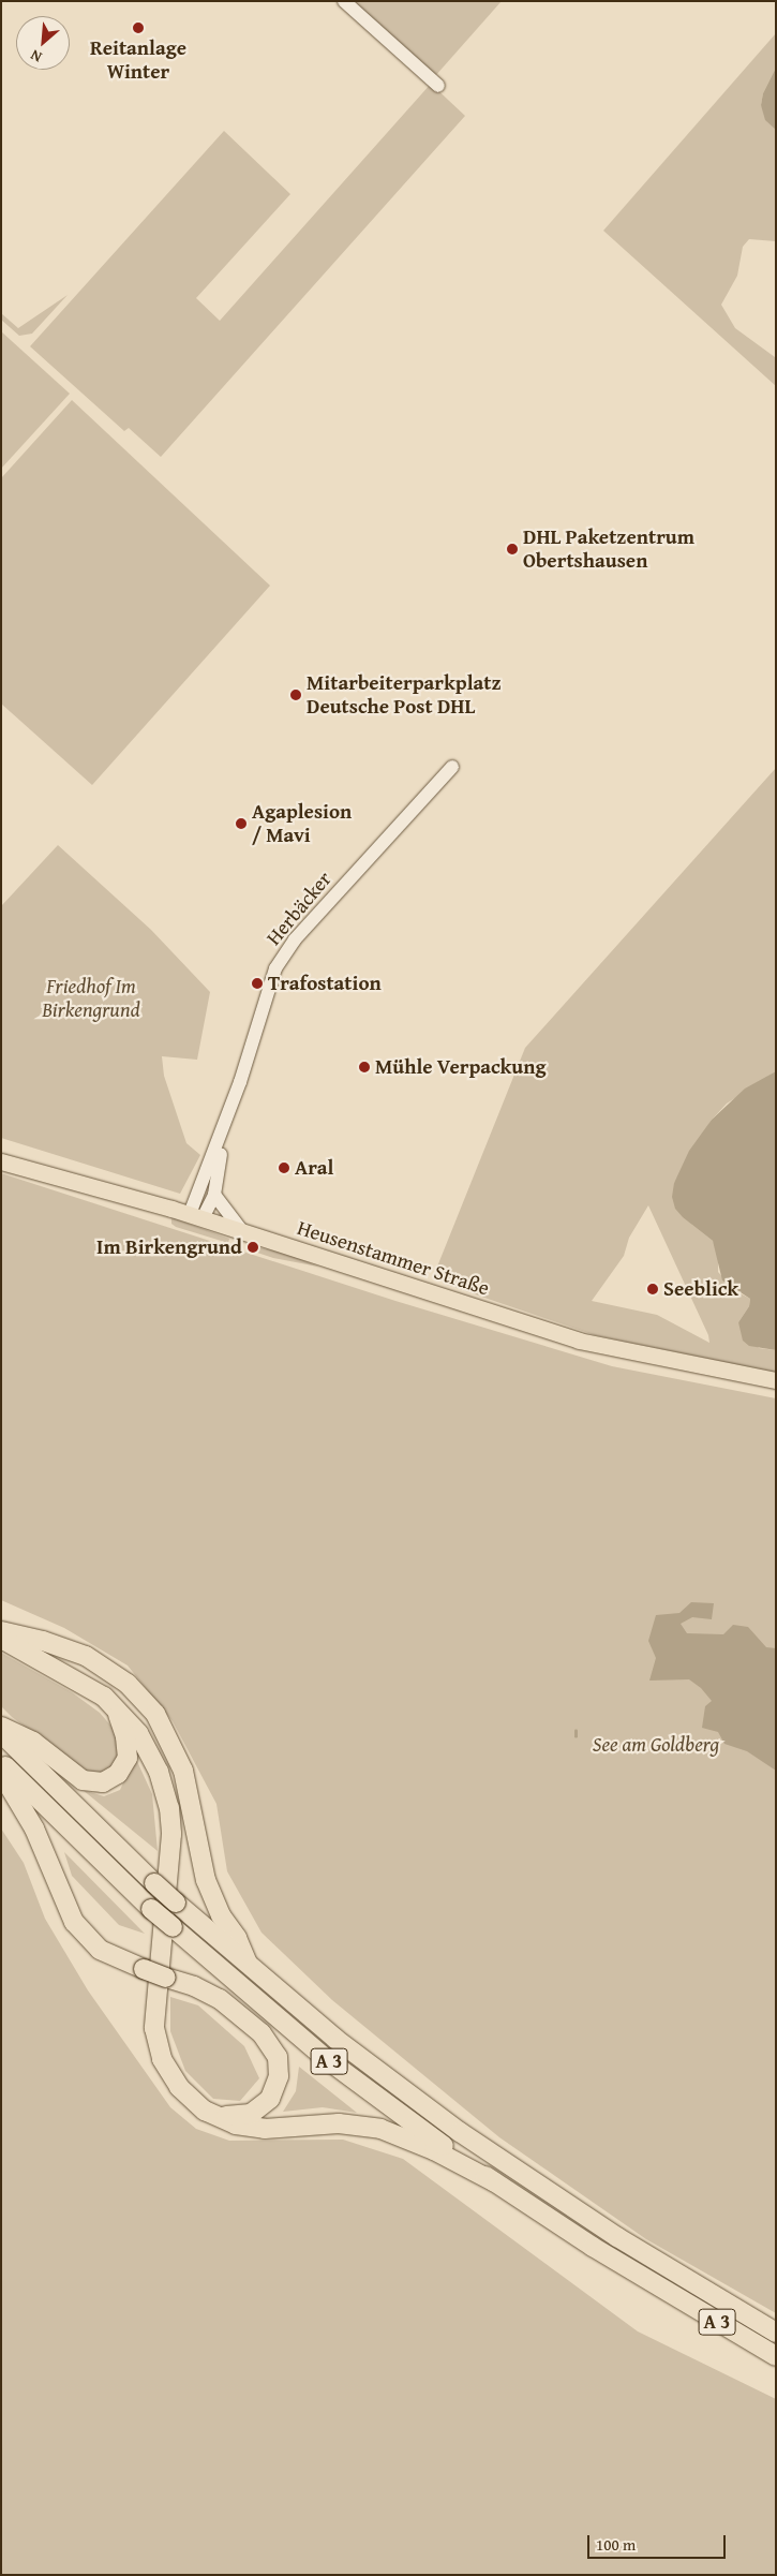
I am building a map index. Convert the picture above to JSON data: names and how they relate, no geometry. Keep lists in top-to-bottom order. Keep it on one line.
{"streets":{"highway":["A 3"],"main road":["Heusenstammer Straße"],"street":["Herbäcker"]},"parks":["Friedhof Im Birkengrund","See am Goldberg"],"places":["Reitanlage Winter","DHL Paketzentrum Obertshausen","Mitarbeiterparkplatz Deutsche Post DHL","Agaplesion / Mavi","Trafostation","Mühle Verpackung","Aral","Im Birkengrund","Seeblick"],"scale_bar":"100 m","north":"bottom left"}
